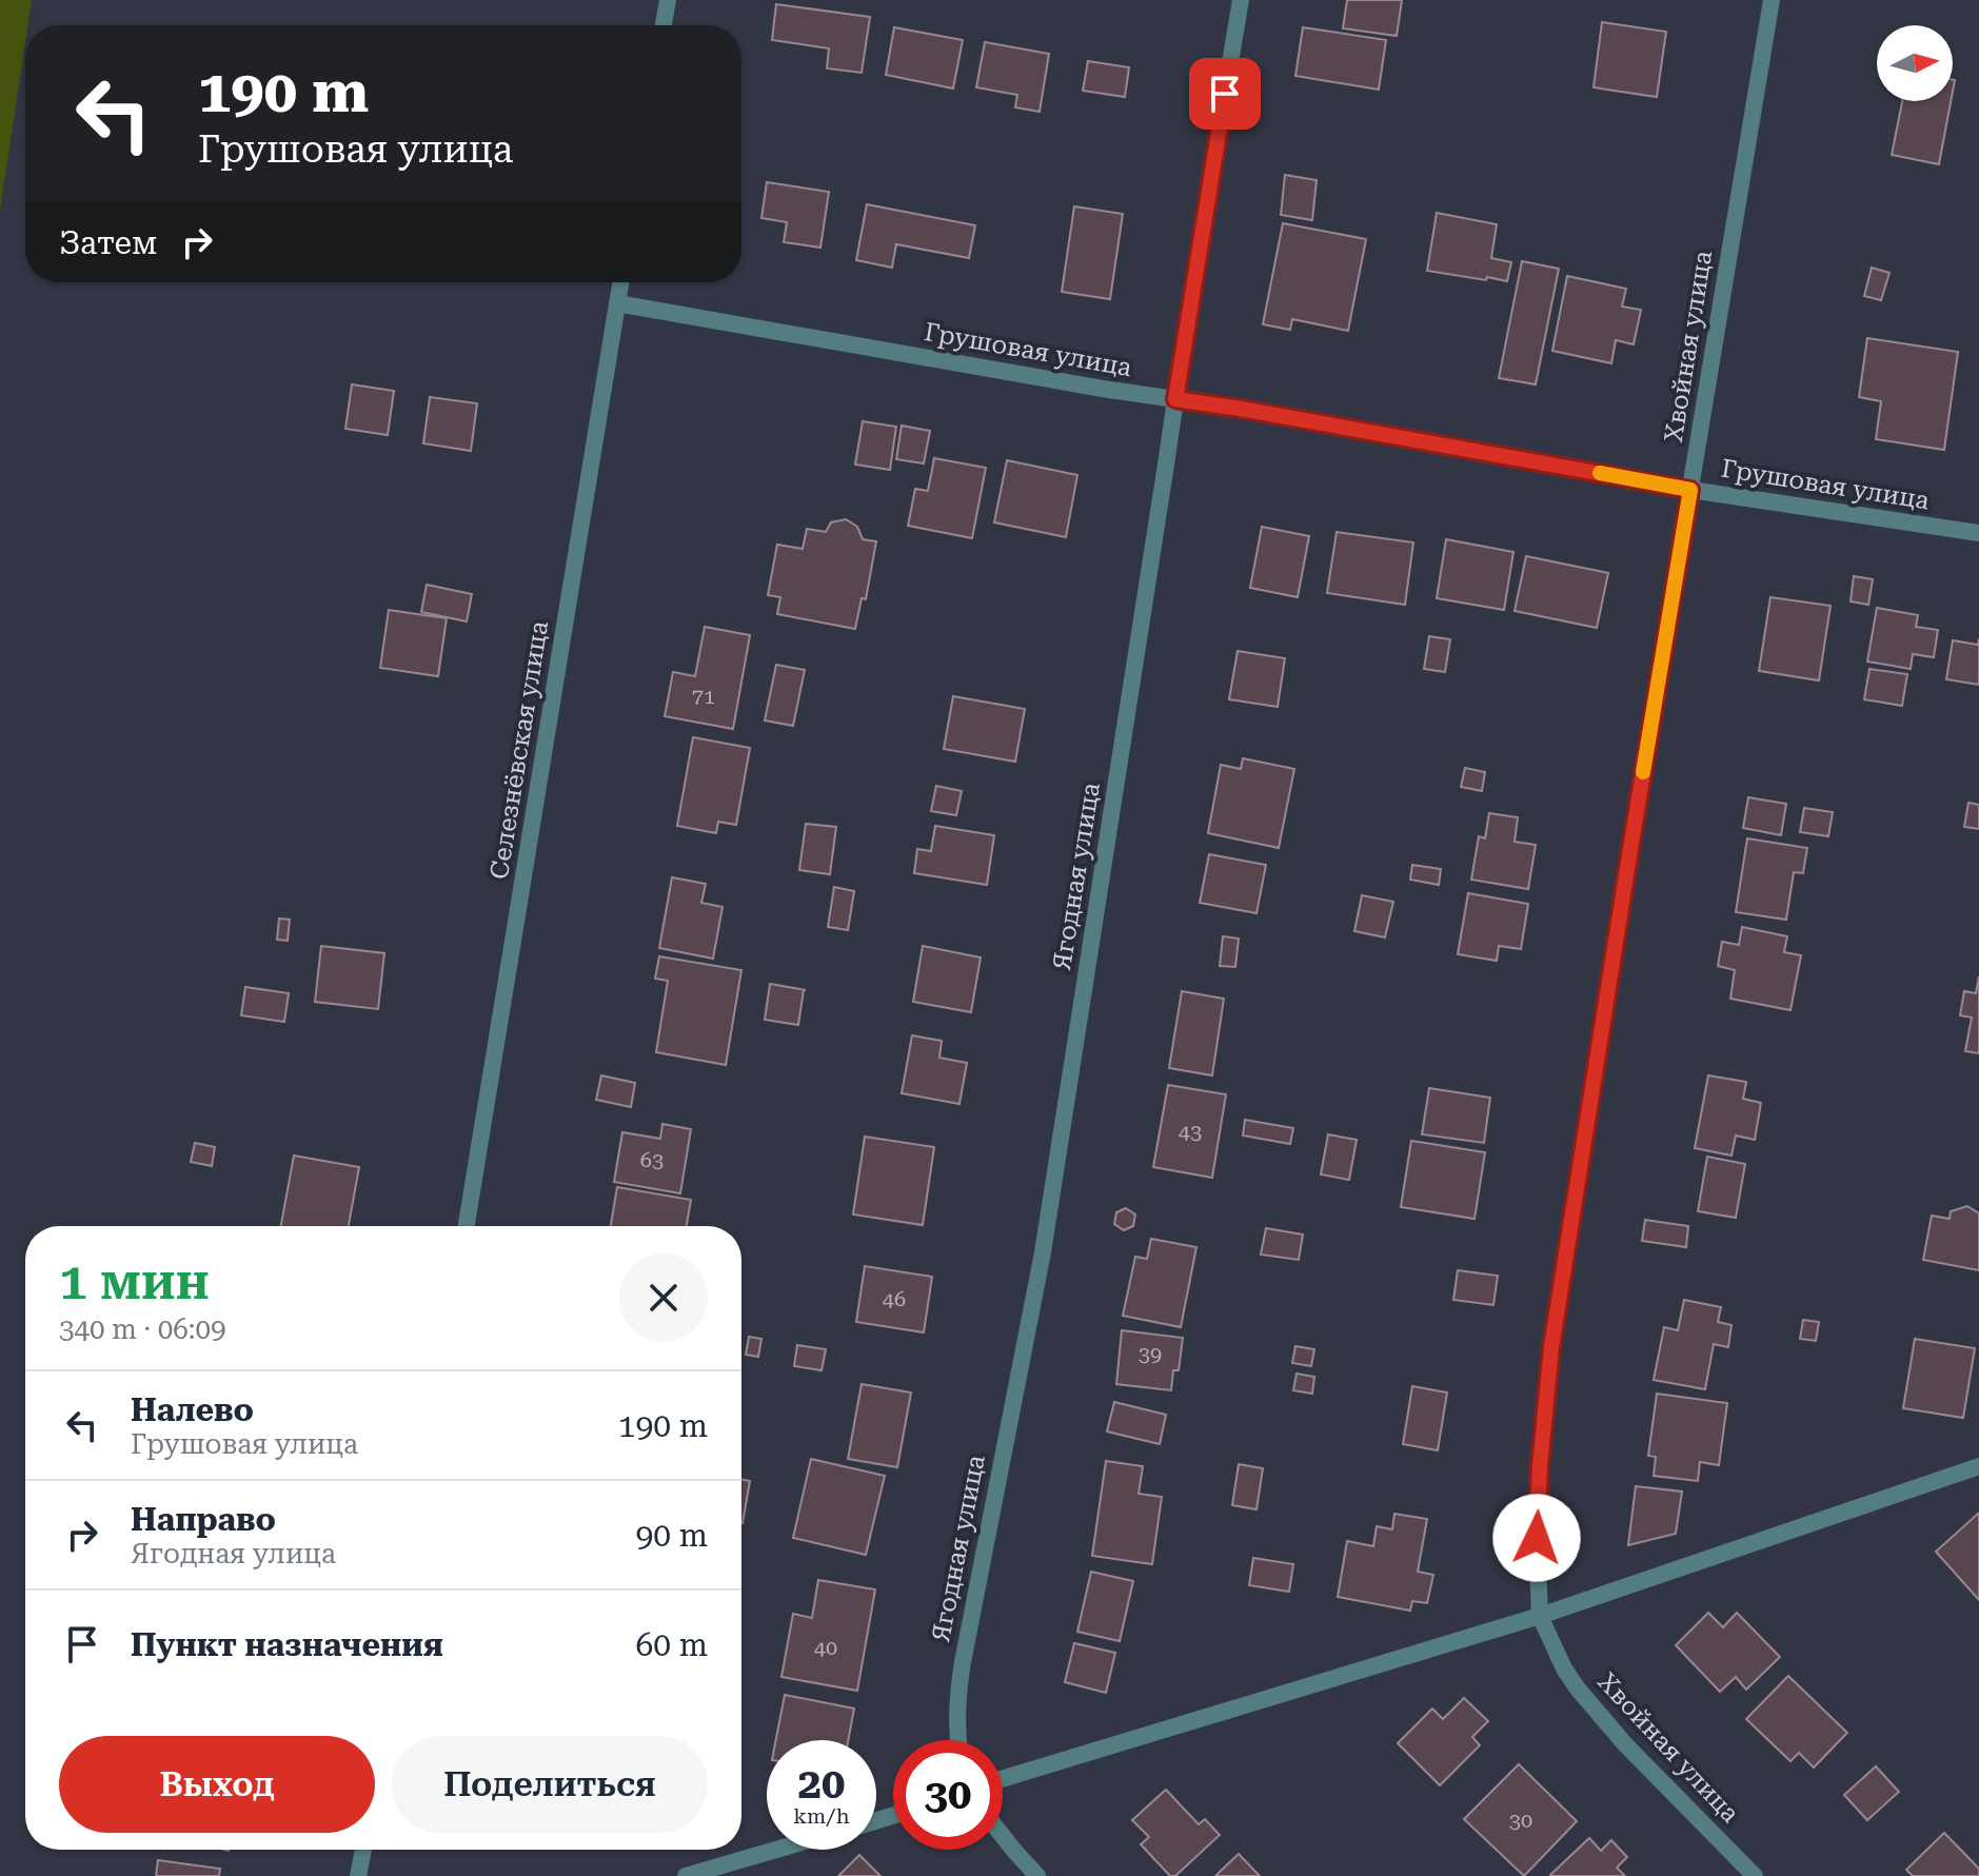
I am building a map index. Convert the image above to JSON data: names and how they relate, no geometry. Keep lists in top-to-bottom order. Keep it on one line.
{"streets":{"street":["Хвойная улица","Грушовая улица","Селезнёвская улица","Ягодная улица"]},"crossings":[["Хвойная улица","Грушовая улица"],["Грушовая улица","Селезнёвская улица"],["Грушовая улица","Ягодная улица"]],"house_numbers":["71","43","63","46","39","40","30"],"north":"right","page":{"turn":["190 m","Грушовая улица"],"then":"Затем","heading":["1 мин","340 m · 06:09"],"list":[{"name":"Налево","note":"Грушовая улица","value":"190 m"},{"name":"Направо","note":"Ягодная улица","value":"90 m"},{"name":"Пункт назначения","value":"60 m"}],"buttons":["Выход","Поделиться"],"speed":"20 km/h","limit":"30"}}
